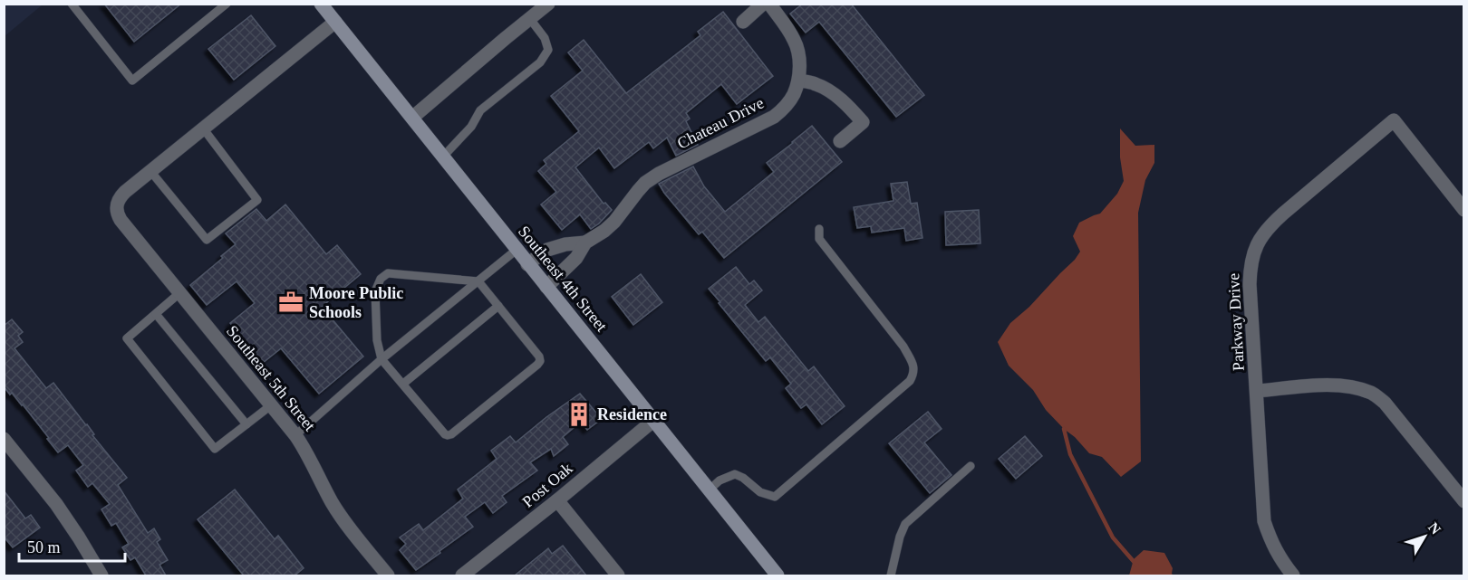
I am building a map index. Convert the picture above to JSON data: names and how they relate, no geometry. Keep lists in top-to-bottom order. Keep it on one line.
{"streets":{"main road":["Southeast 4th Street"],"street":["Chateau Drive","Parkway Drive","Southeast 5th Street","Post Oak"]},"crossings":[["Chateau Drive","Southeast 4th Street"],["Southeast 4th Street","Post Oak"]],"places":{"office":["Moore Public Schools"],"building":["Residence"]},"scale_bar":"50 m","north":"top right"}
